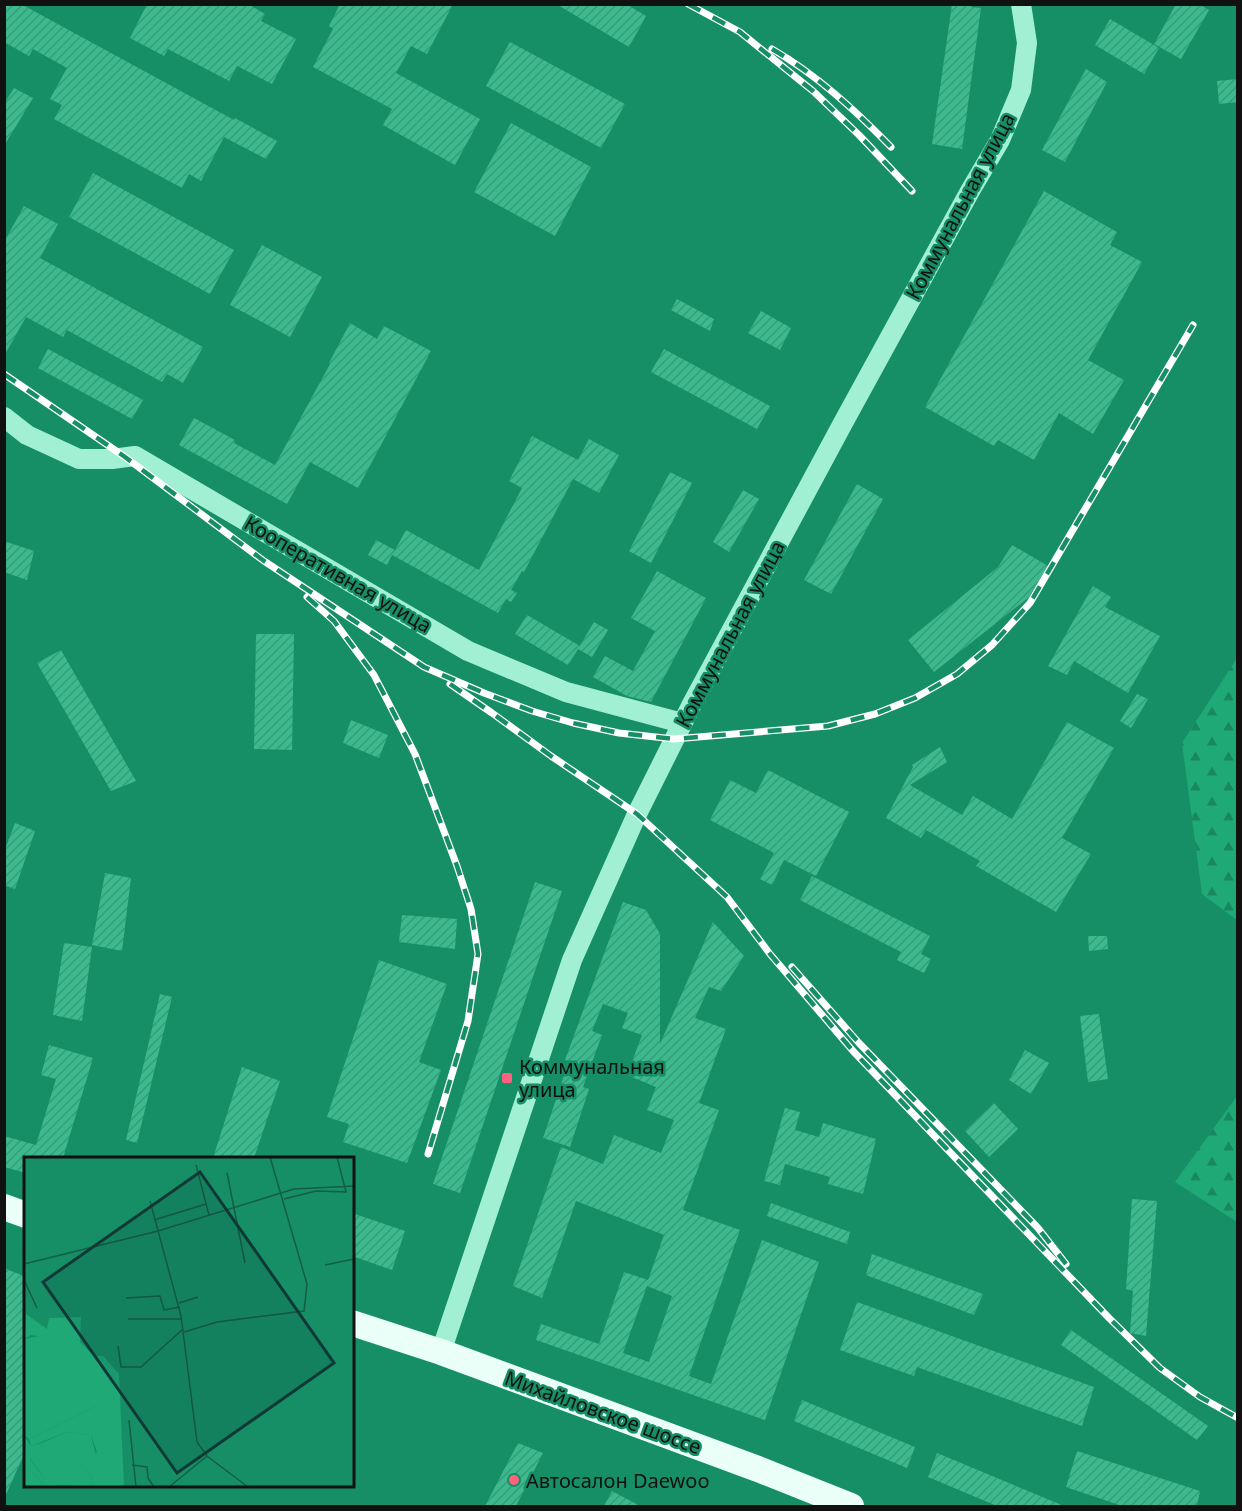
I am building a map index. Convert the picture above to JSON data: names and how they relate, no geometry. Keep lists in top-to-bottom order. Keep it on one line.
{"streets":{"main road":["Михайловское шоссе"],"street":["Коммунальная улица","Кооперативная улица"]},"crossings":[["Коммунальная улица","Кооперативная улица"],["Коммунальная улица","Михайловское шоссе"]],"places":{"transit":["Коммунальная улица"],"other":["Автосалон Daewoo"]}}
